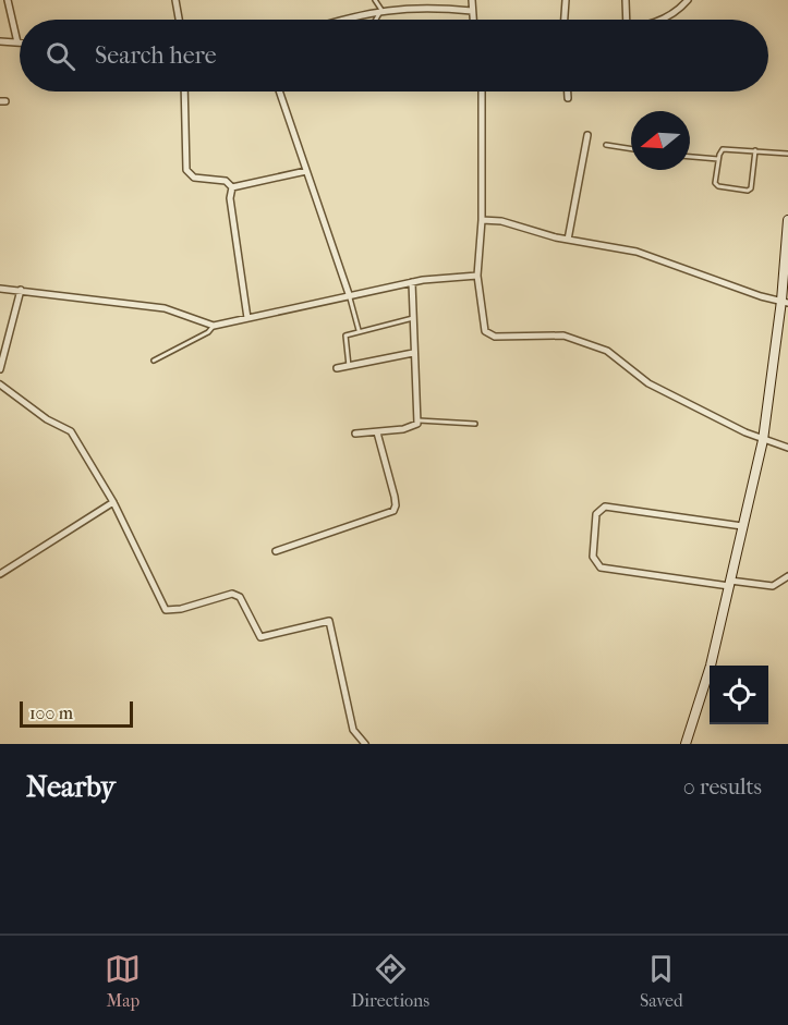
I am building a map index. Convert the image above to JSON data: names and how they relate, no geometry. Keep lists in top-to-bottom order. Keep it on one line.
{"scale_bar":"100 m","north":"left","page":{"search":"Search here","scale":"100 m","heading":["Nearby","0 results"],"nav":["Map","Directions","Saved"]}}
